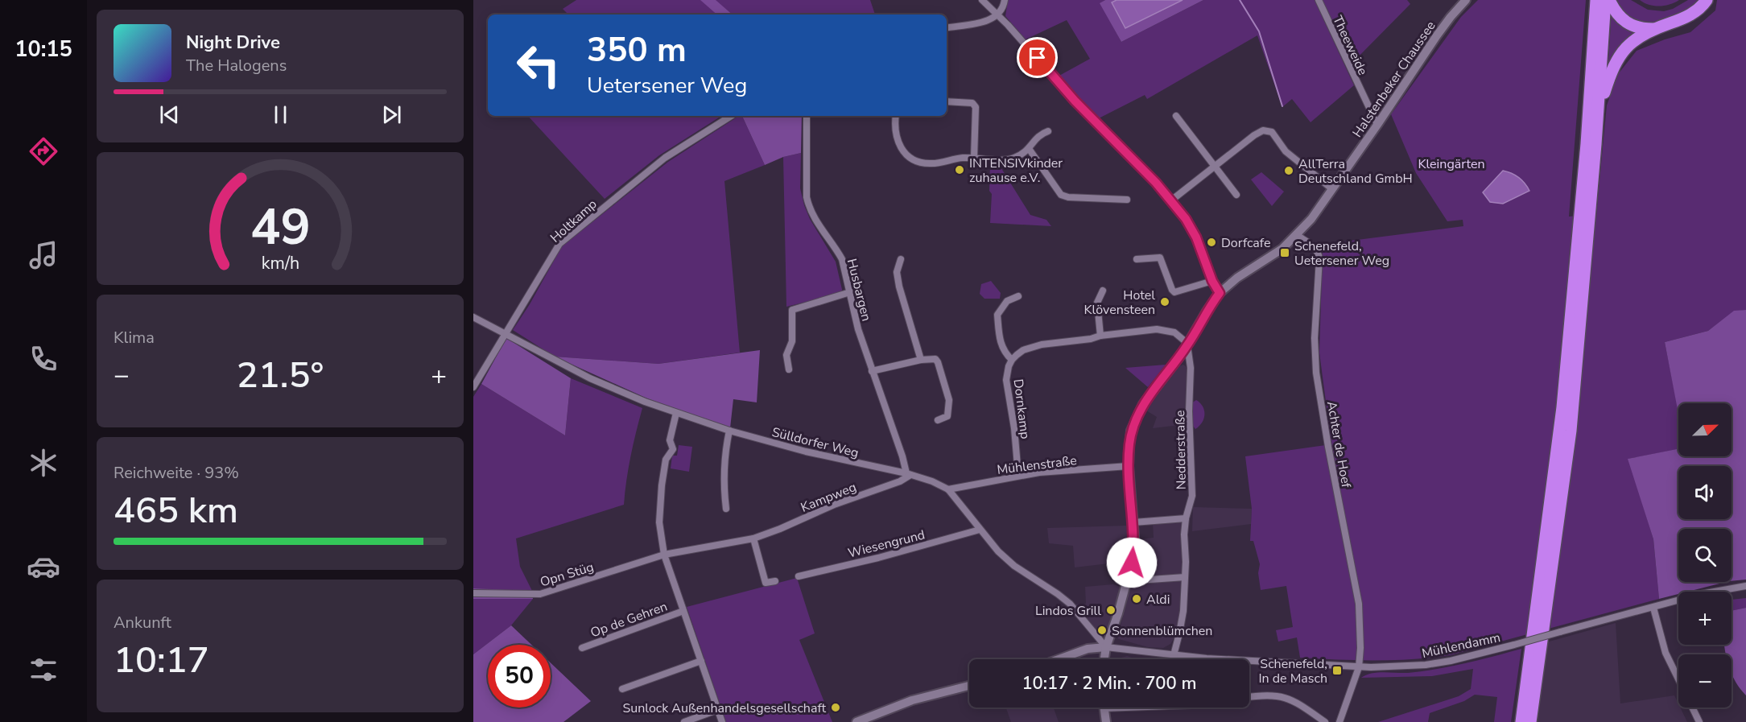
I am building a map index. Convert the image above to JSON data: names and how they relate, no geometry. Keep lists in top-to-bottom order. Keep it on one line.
{"streets":{"main road":["Halstenbeker Chaussee"],"street":["Theeweide","Holtkamp","Husbargen","Dornkamp","Sülldorfer Weg","Achter de Hoef","Nedderstraße","Mühlenstraße","Kampweg","Wiesengrund","Opn Stüg","Op de Gehren","Mühlendamm"]},"crossings":[["Theeweide","Halstenbeker Chaussee"],["Halstenbeker Chaussee","Dornkamp"],["Halstenbeker Chaussee","Sülldorfer Weg"],["Halstenbeker Chaussee","Achter de Hoef"],["Halstenbeker Chaussee","Nedderstraße"],["Halstenbeker Chaussee","Mühlenstraße"],["Halstenbeker Chaussee","Mühlendamm"],["Holtkamp","Sülldorfer Weg"],["Husbargen","Sülldorfer Weg"],["Husbargen","Kampweg"],["Dornkamp","Nedderstraße"],["Dornkamp","Mühlenstraße"],["Sülldorfer Weg","Mühlenstraße"],["Sülldorfer Weg","Kampweg"],["Sülldorfer Weg","Wiesengrund"],["Sülldorfer Weg","Op de Gehren"],["Sülldorfer Weg","Mühlendamm"],["Achter de Hoef","Mühlendamm"],["Nedderstraße","Mühlendamm"],["Kampweg","Opn Stüg"],["Kampweg","Op de Gehren"],["Opn Stüg","Op de Gehren"]],"parks":["Kleingärten"],"places":{"other":["INTENSIVkinder zuhause e.V.","AllTerra Deutschland GmbH","Dorfcafe","Hotel Klövensteen","Aldi","Lindos Grill","Sonnenblümchen","Sunlock Außenhandelsgesellschaft"],"transit":["Schenefeld, Uetersener Weg","Schenefeld, In de Masch"]},"north":"top right","page":{"tabs":"10:15","turn":["350 m","Uetersener Weg"],"song":["Night Drive","The Halogens"],"tile":["Klima",["Reichweite · 93%","465 km"],["Ankunft","10:17"]],"heat":["−","21.5°","+"],"map_buttons":["+","−"],"limit":"50","trip":"10:17 · 2 Min. · 700 m","gauge":["49","km/h"]}}
